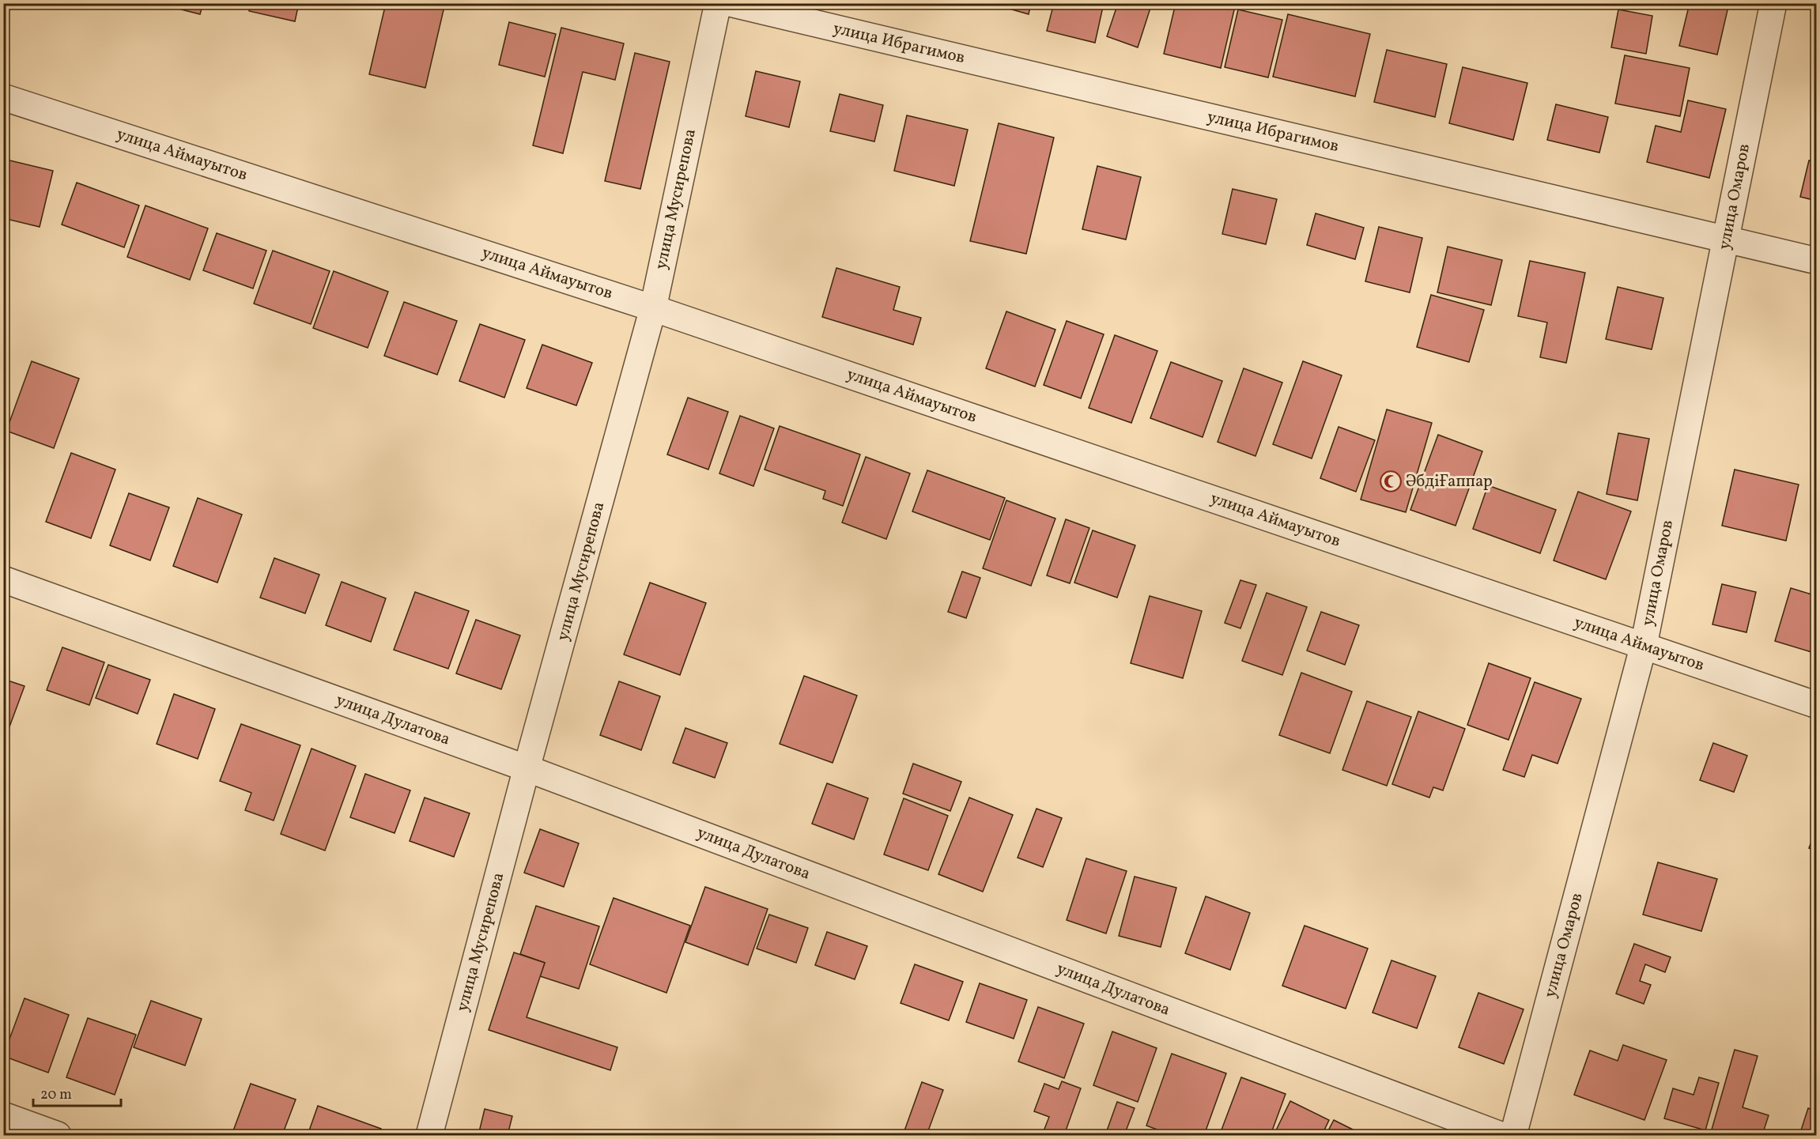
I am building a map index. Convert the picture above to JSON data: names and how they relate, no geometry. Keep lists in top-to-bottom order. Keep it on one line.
{"streets":{"street":["улица Ибрагимов","улица Аймауытов","улица Омаров","улица Мусирепова","улица Дулатова"]},"crossings":[["улица Ибрагимов","улица Омаров"],["улица Аймауытов","улица Омаров"],["улица Аймауытов","улица Мусирепова"],["улица Мусирепова","улица Дулатова"]],"places":{"mosque":["ӘбдіҒаппар"]},"scale_bar":"20 m"}
